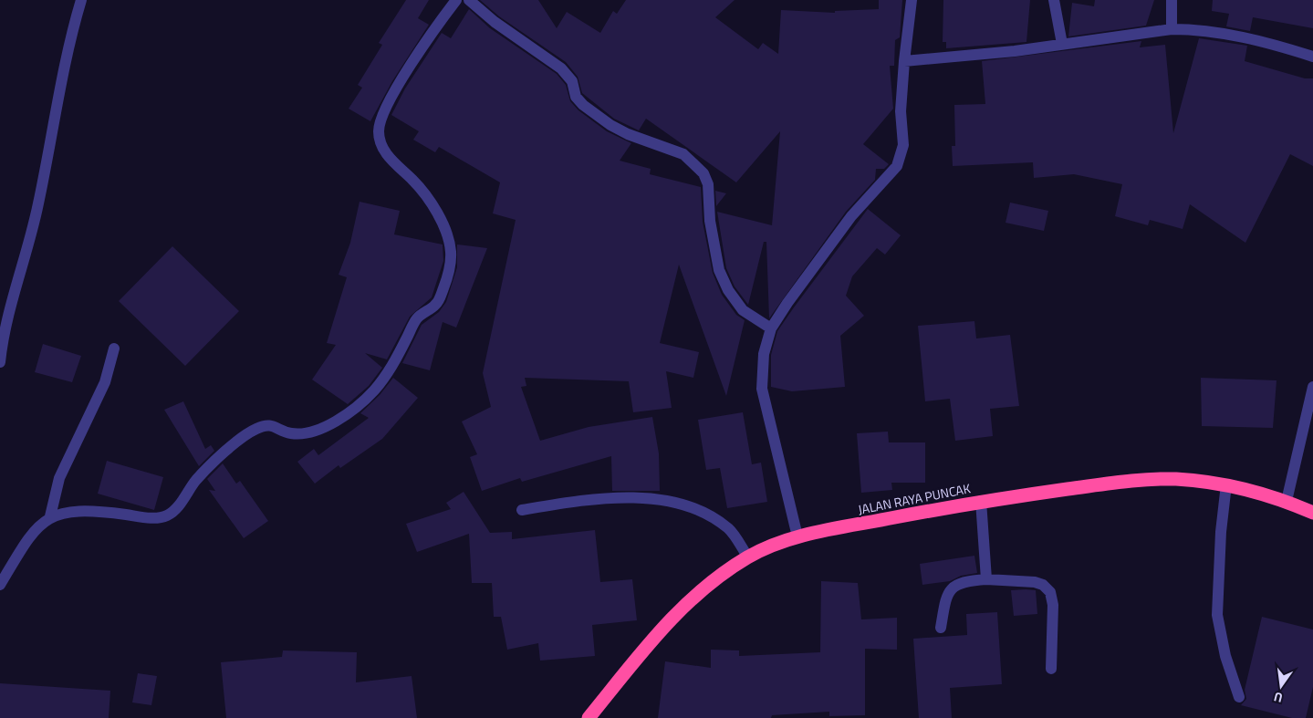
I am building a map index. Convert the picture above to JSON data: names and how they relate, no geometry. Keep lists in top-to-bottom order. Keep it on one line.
{"streets":{"highway":["JALAN RAYA PUNCAK"]},"north":"bottom"}
